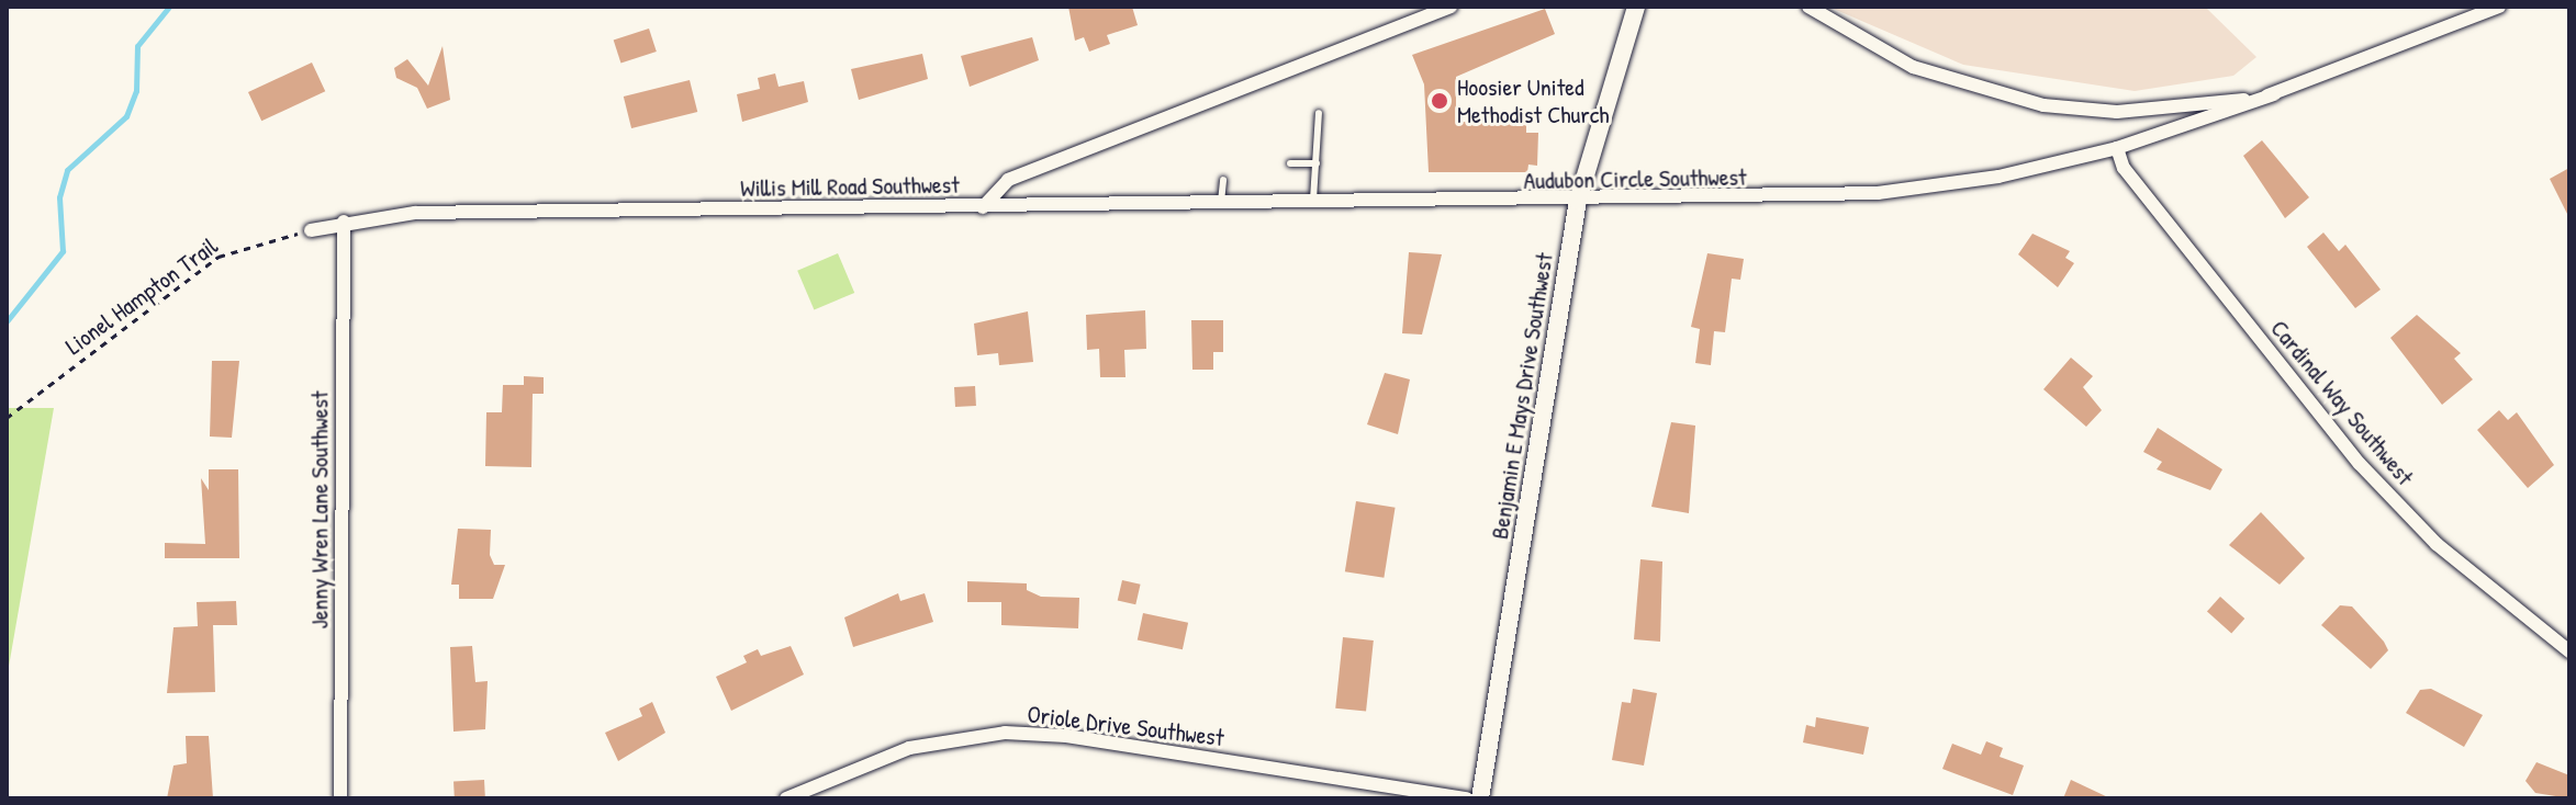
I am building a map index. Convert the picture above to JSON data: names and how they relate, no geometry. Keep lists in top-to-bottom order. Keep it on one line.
{"streets":{"street":["Audubon Circle Southwest","Willis Mill Road Southwest","Benjamin E Mays Drive Southwest","Cardinal Way Southwest","Jenny Wren Lane Southwest","Oriole Drive Southwest"],"path":["Lionel Hampton Trail"]},"crossings":[["Audubon Circle Southwest","Willis Mill Road Southwest"],["Audubon Circle Southwest","Benjamin E Mays Drive Southwest"],["Audubon Circle Southwest","Cardinal Way Southwest"],["Willis Mill Road Southwest","Lionel Hampton Trail"],["Willis Mill Road Southwest","Jenny Wren Lane Southwest"]],"places":["Hoosier United Methodist Church"]}
